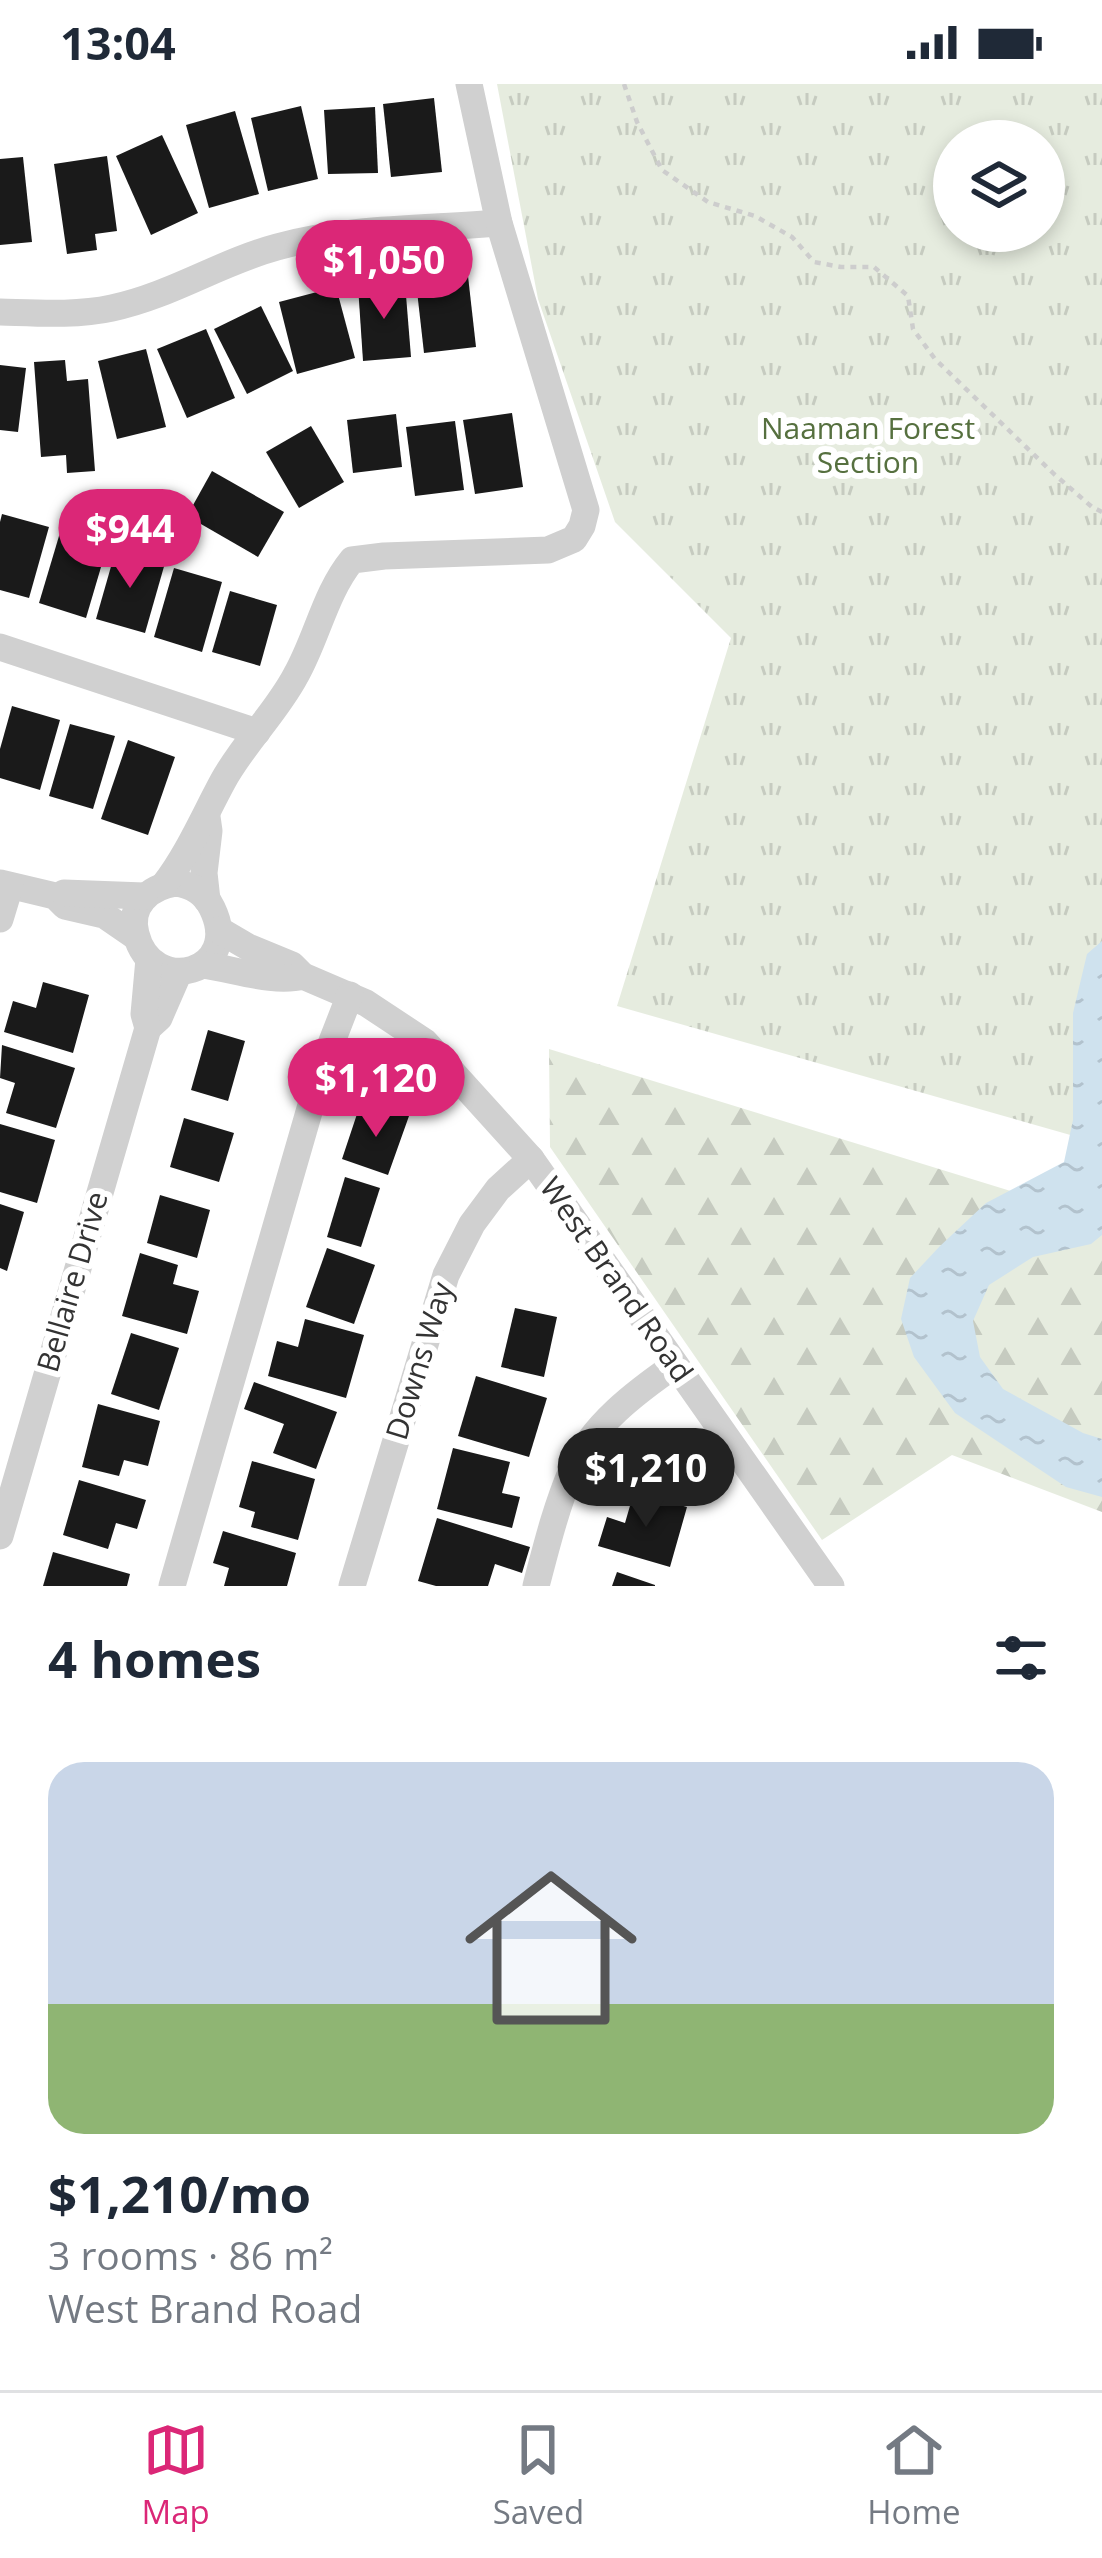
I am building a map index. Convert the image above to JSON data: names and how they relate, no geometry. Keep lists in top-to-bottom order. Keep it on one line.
{"streets":{"street":["West Brand Road","Bellaire Drive","Downs Way"]},"crossings":[["West Brand Road","Bellaire Drive"],["West Brand Road","Downs Way"]],"parks":["Naaman Forest Section"],"page":{"status":"13:04","price":["$1,050","$944","$1,120","$1,210"],"heading":"4 homes","list":[{"name":"$1,210/mo","note":"3 rooms · 86 m² · West Brand Road"}],"tabs":["Map","Saved","Home"]}}
